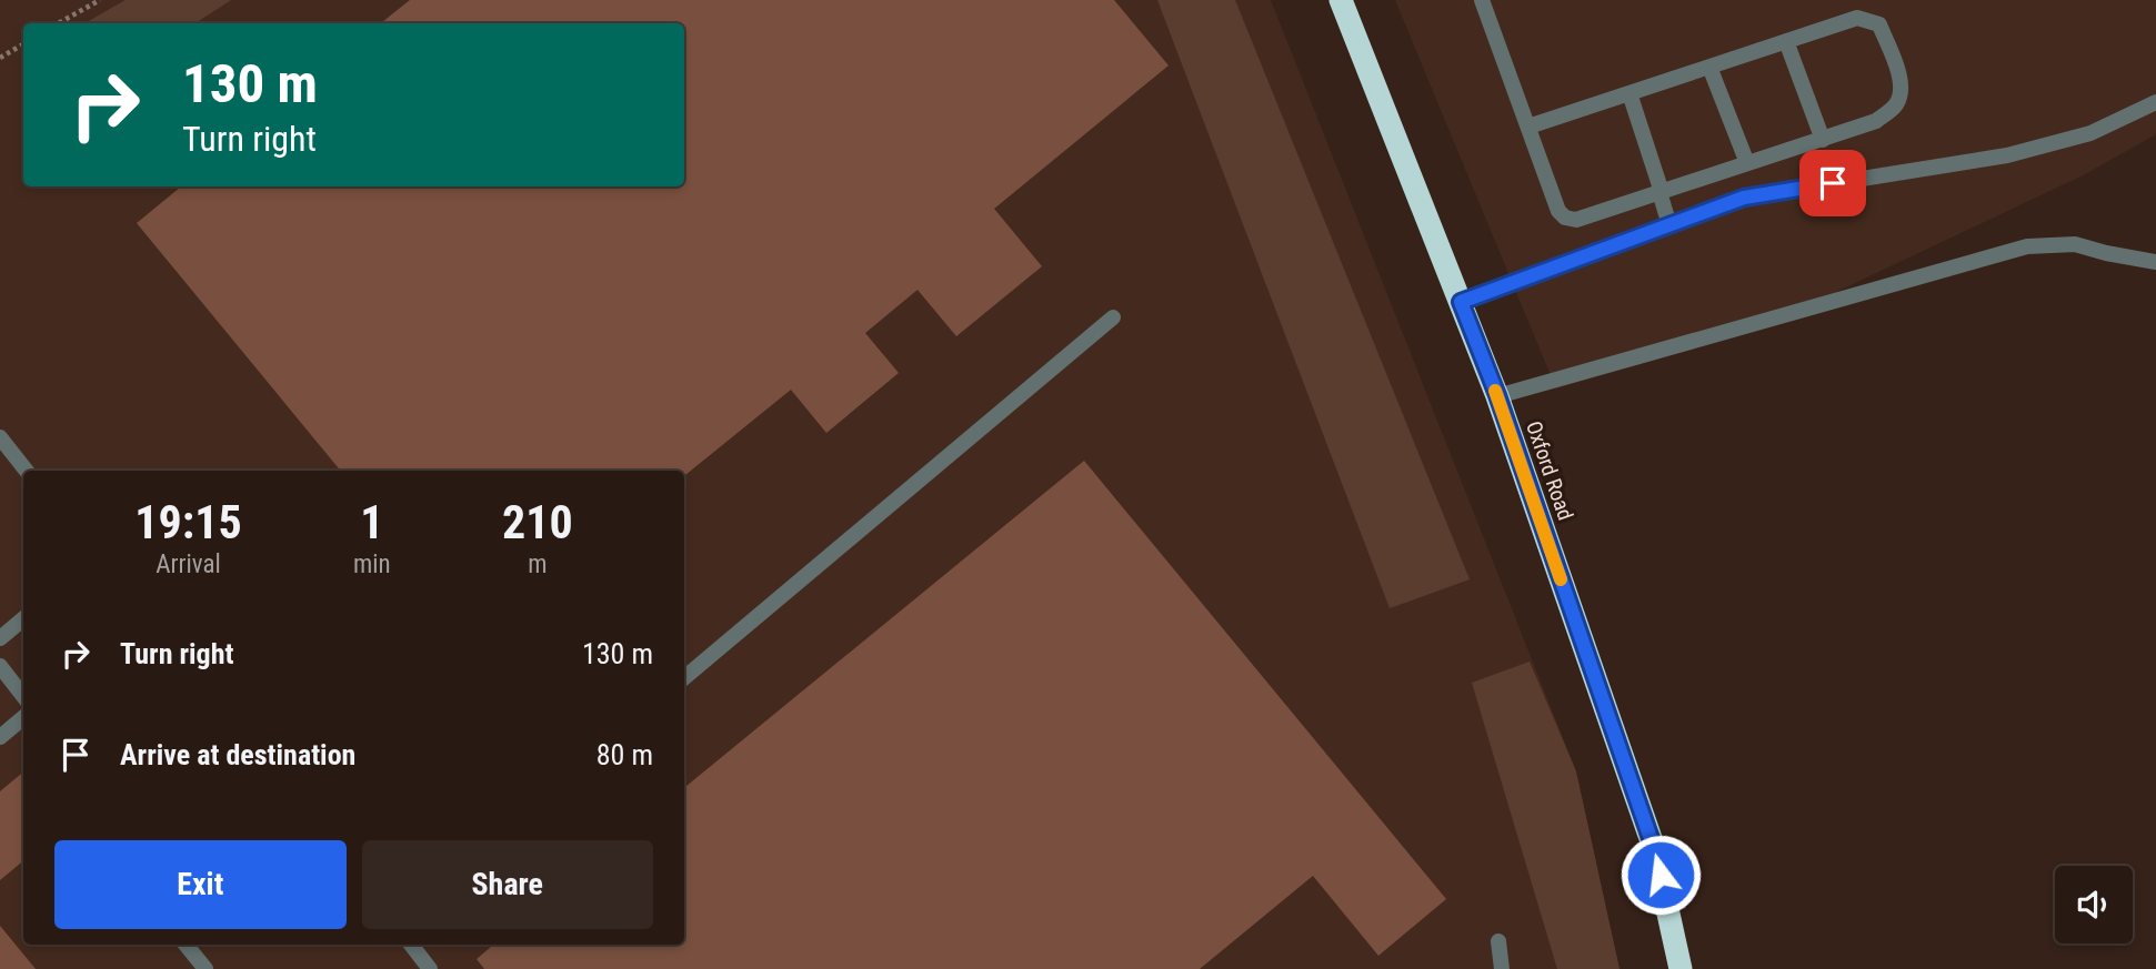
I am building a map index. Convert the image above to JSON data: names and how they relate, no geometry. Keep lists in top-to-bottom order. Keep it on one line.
{"streets":{"highway":["Oxford Road"]},"page":{"turn":["130 m","Turn right"],"eta":["19:15","Arrival","1","min","210","m"],"list":[{"name":"Turn right","value":"130 m"},{"name":"Arrive at destination","value":"80 m"}],"buttons":["Exit","Share"]}}
